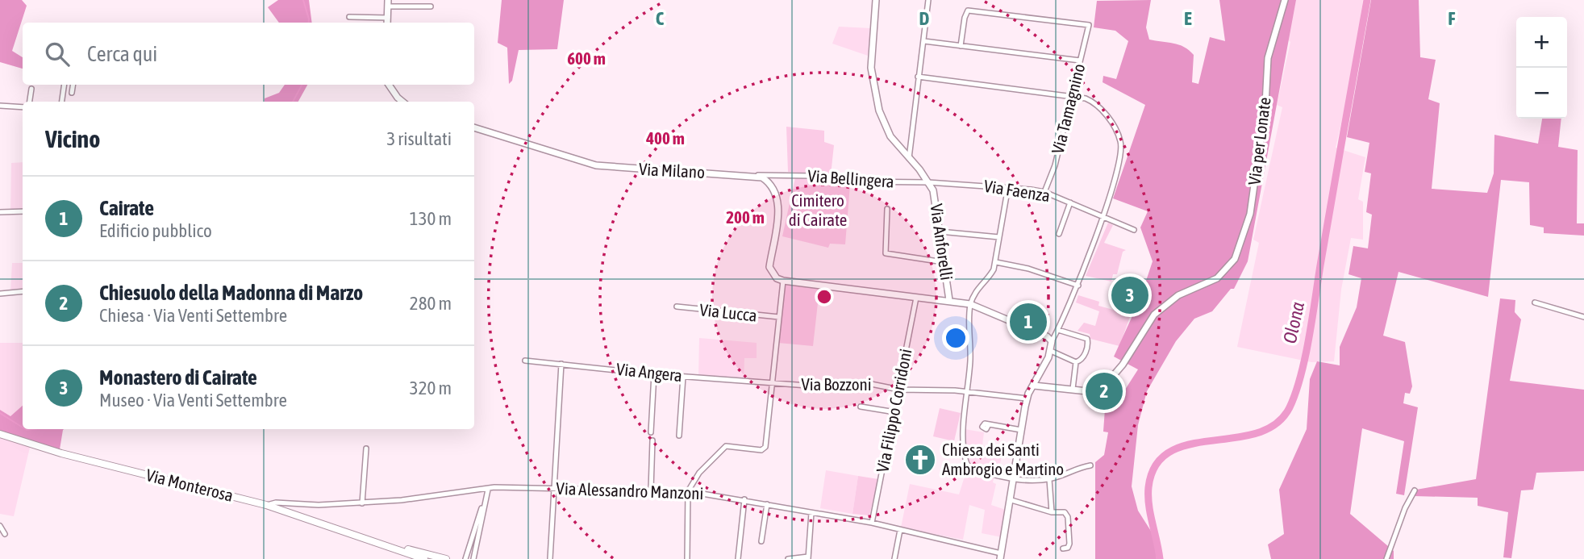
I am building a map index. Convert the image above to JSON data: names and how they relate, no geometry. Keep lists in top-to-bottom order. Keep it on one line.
{"streets":{"main road":["Via Monterosa"],"street":["Via Tamagnino","Via per Lonate","Via Milano","Via Bellingera","Via Faenza","Via Anforelli","Via Lucca","Via Angera","Via Bozzoni","Via Filippo Corridoni","Via Alessandro Manzoni"]},"crossings":[["Via Tamagnino","Via Faenza"],["Via Milano","Via Bellingera"],["Via Bellingera","Via Faenza"],["Via Bellingera","Via Anforelli"],["Via Faenza","Via Anforelli"],["Via Angera","Via Bozzoni"],["Via Bozzoni","Via Filippo Corridoni"],["Via Filippo Corridoni","Via Alessandro Manzoni"],["Via Monterosa","Via Alessandro Manzoni"]],"water":["Olona"],"parks":["Cimitero di Cairate"],"places":{"church":["Chiesa dei Santi Ambrogio e Martino"]},"page":{"map_buttons":["+","−"],"search":"Cerca qui","heading":["Vicino","3 risultati"],"list":[{"mark":"1","name":"Cairate","note":"Edificio pubblico","value":"130 m"},{"mark":"2","name":"Chiesuolo della Madonna di Marzo","note":"Chiesa · Via Venti Settembre","value":"280 m"},{"mark":"3","name":"Monastero di Cairate","note":"Museo · Via Venti Settembre","value":"320 m"}],"pins":["3","1","2"]},"grid":{"columns":["C","D","E","F"]},"rings":["600 m","400 m","200 m"]}
